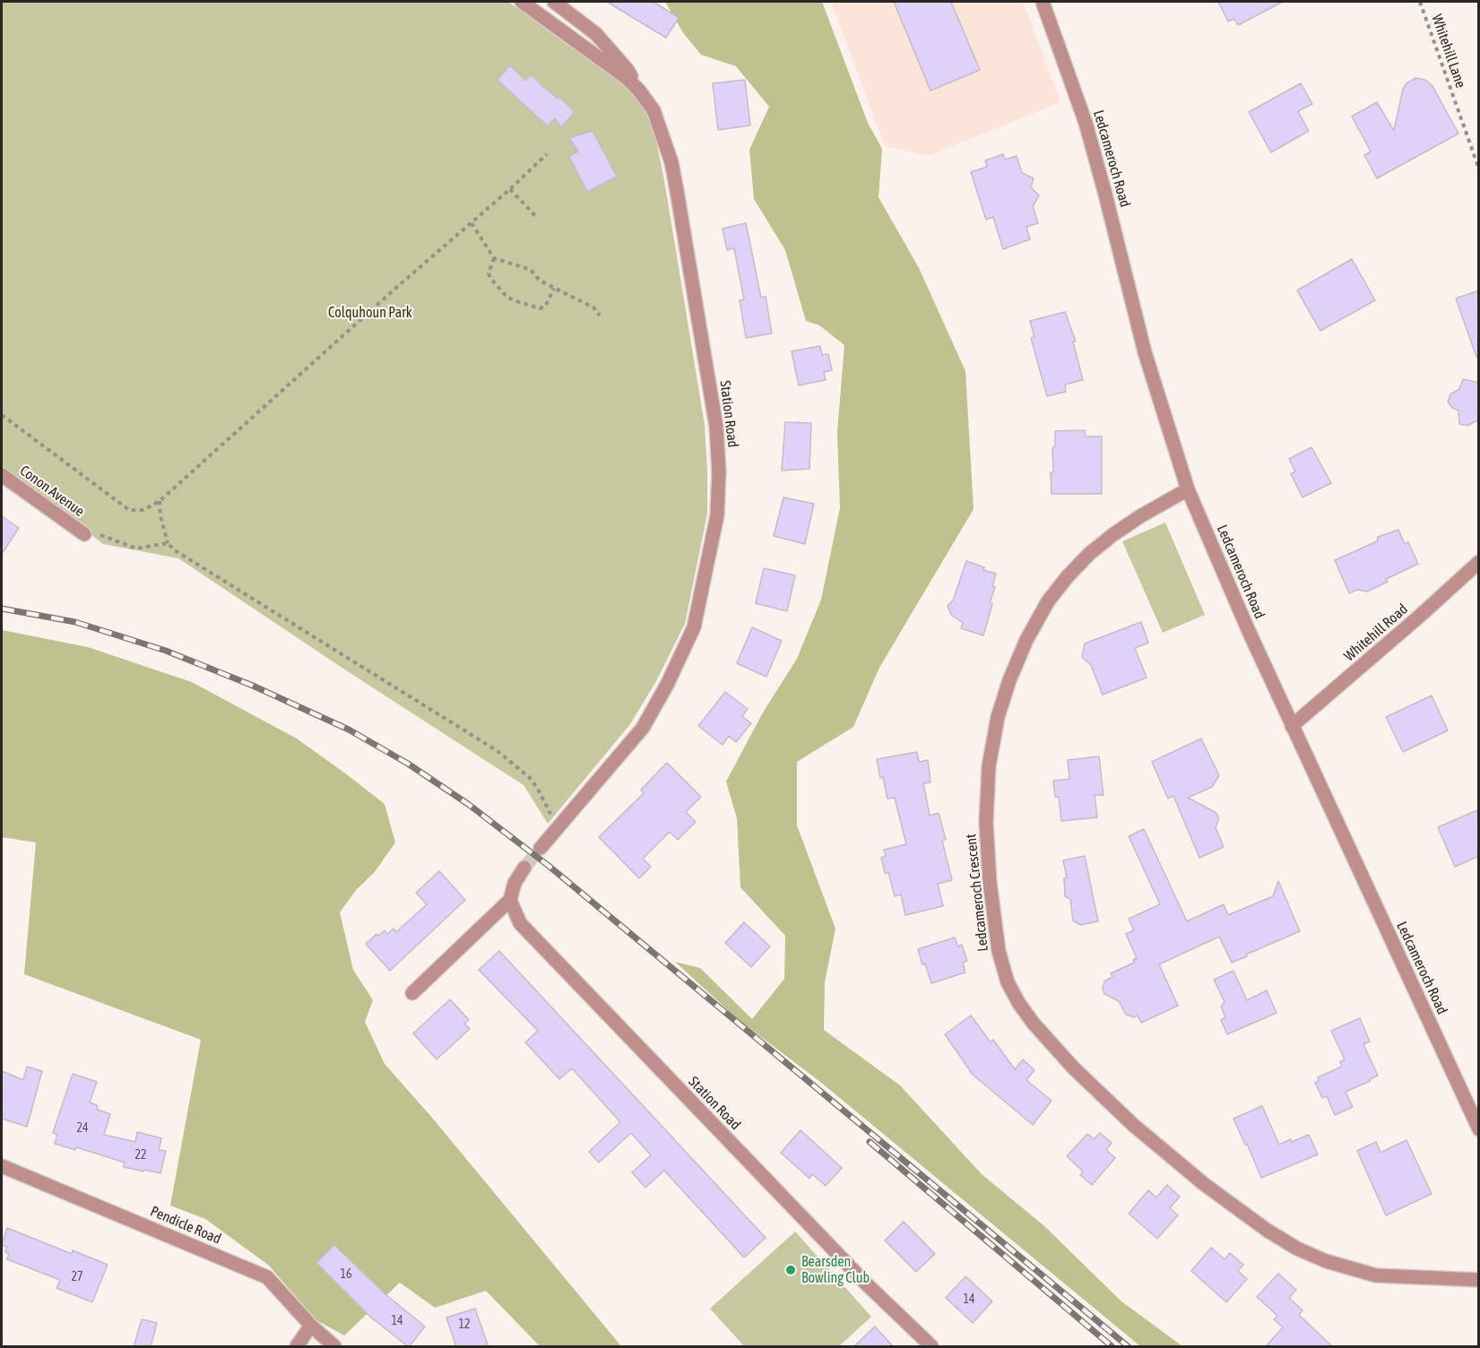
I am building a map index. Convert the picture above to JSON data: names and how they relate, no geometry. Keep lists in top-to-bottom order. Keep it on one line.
{"streets":{"street":["Ledcameroch Road","Station Road","Conon Avenue","Whitehill Road","Ledcameroch Crescent","Pendicle Road"],"path":["Whitehill Lane"]},"crossings":[["Ledcameroch Road","Whitehill Road"],["Ledcameroch Road","Ledcameroch Crescent"]],"parks":["Colquhoun Park"],"places":["Bearsden Bowling Club"],"house_numbers":["24","22","16","27","14","14","12"]}
